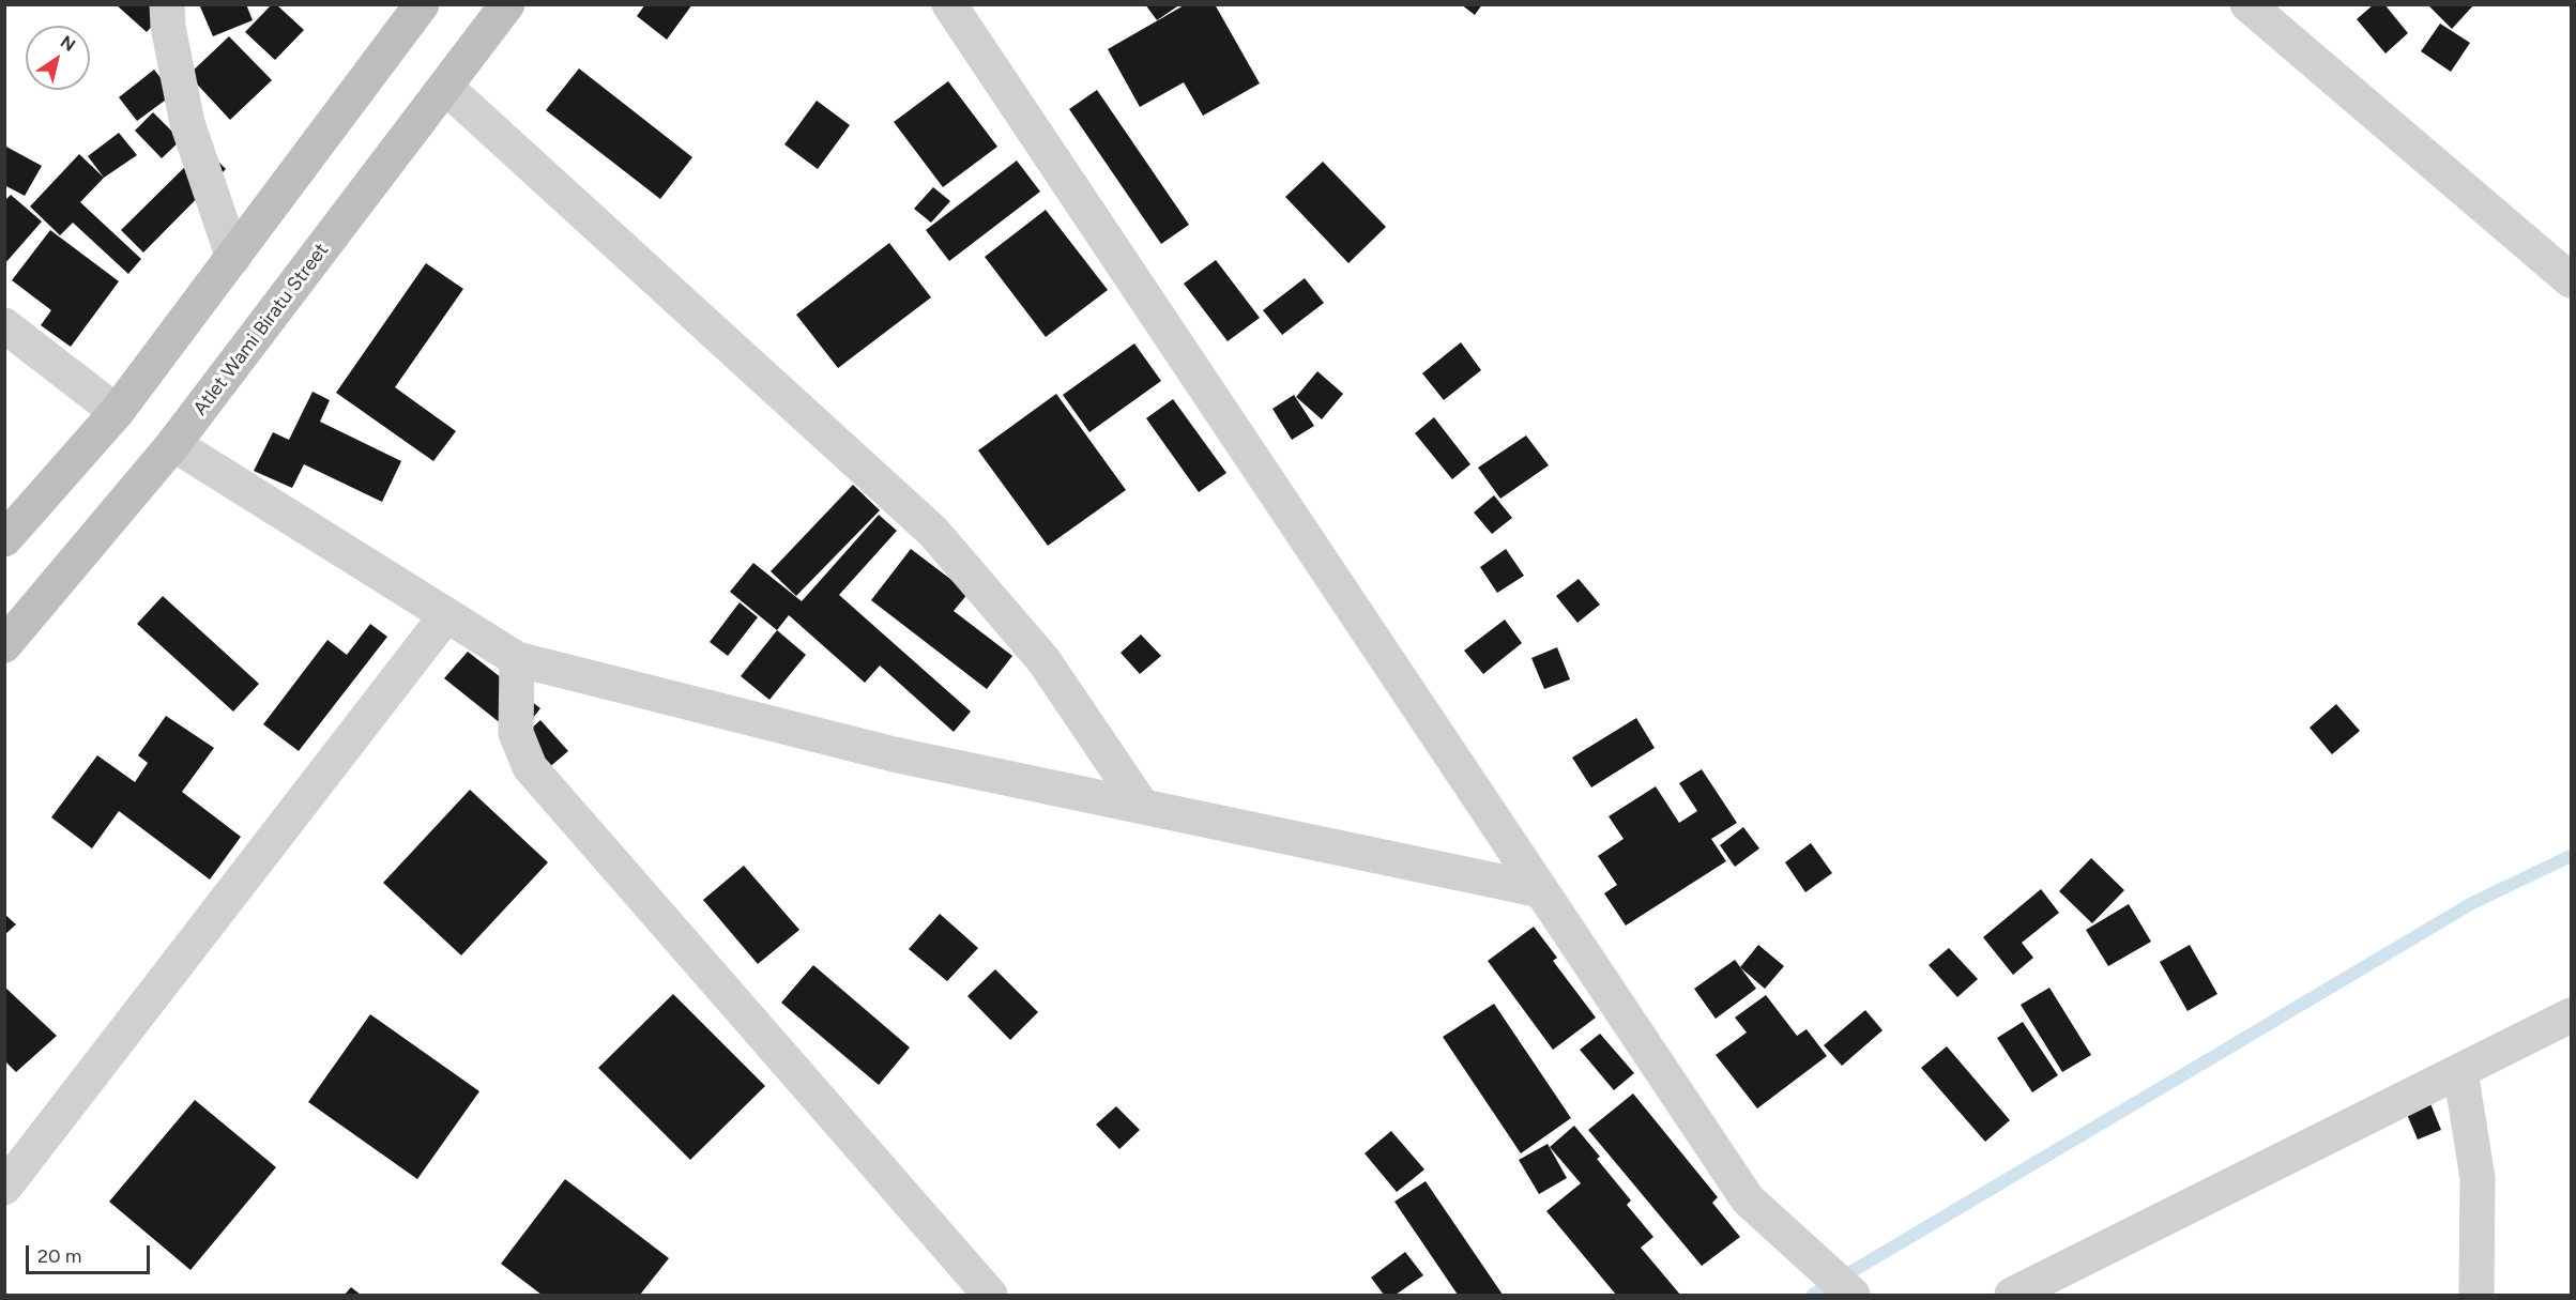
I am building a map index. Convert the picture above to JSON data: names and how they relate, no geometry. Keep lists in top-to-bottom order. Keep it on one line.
{"streets":{"main road":["Atlet Wami Biratu Street"]},"scale_bar":"20 m","north":"top right"}
